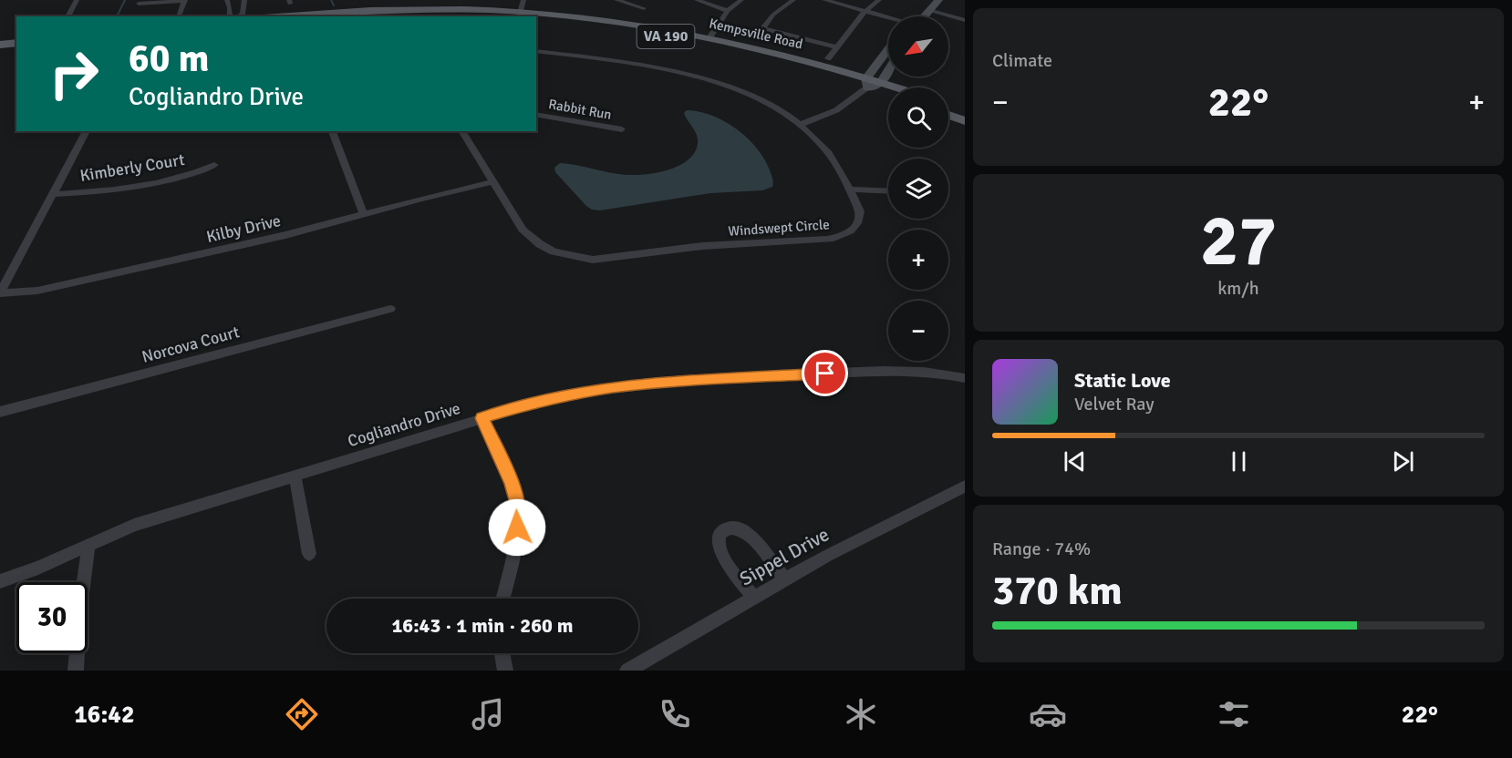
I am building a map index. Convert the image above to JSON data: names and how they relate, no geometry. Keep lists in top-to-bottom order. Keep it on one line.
{"streets":{"main road":["Kempsville Road","VA 190"],"street":["Rabbit Run","Kimberly Court","Windswept Circle","Kilby Drive","Norcova Court","Cogliandro Drive","Sippel Drive"]},"crossings":[["Windswept Circle","Kilby Drive"]],"north":"bottom left","page":{"tile":["Climate",["27","km/h"],["Range · 74%","370 km"]],"map_buttons":["+","−"],"turn":["60 m","Cogliandro Drive"],"heat":["−","22°","+"],"song":["Static Love","Velvet Ray"],"limit":"30","trip":"16:43 · 1 min · 260 m","tabs":["16:42","22°"]}}
